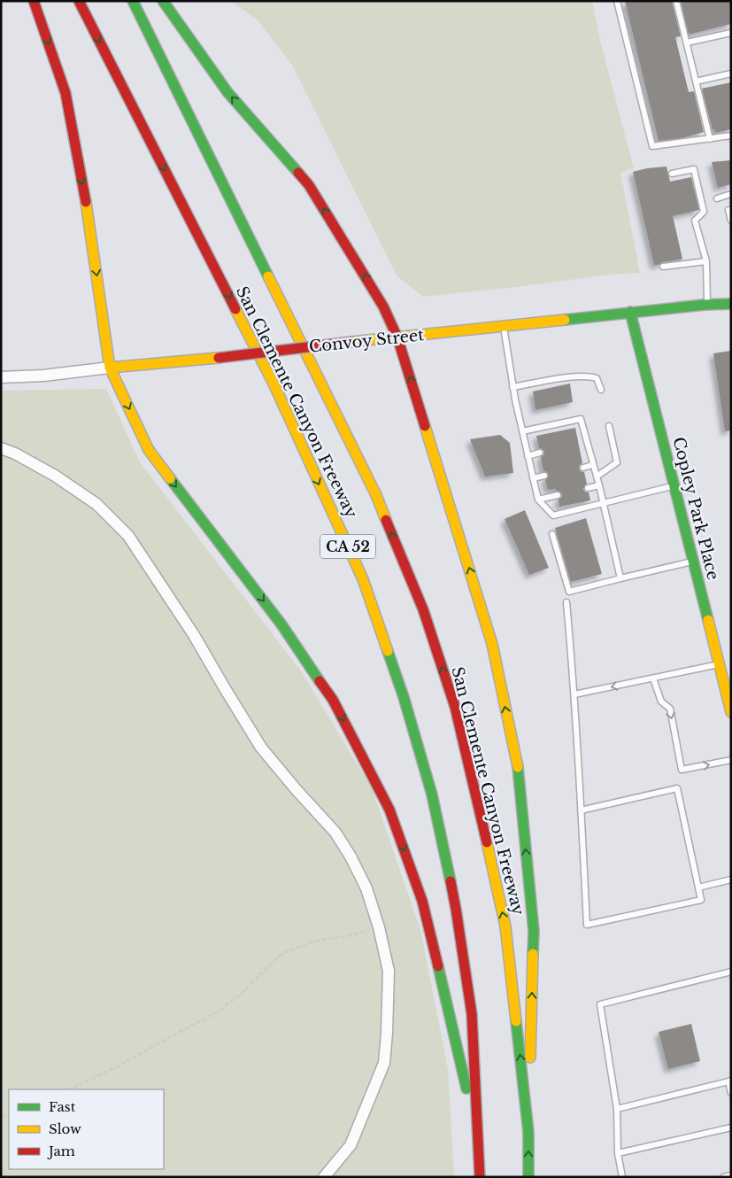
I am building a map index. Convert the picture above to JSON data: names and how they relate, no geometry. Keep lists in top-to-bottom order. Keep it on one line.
{"streets":{"main road":["Convoy Street","San Clemente Canyon Freeway","Copley Park Place","CA 52"]},"crossings":[["Convoy Street","Copley Park Place"]],"legend":["Fast","Slow","Jam"]}
